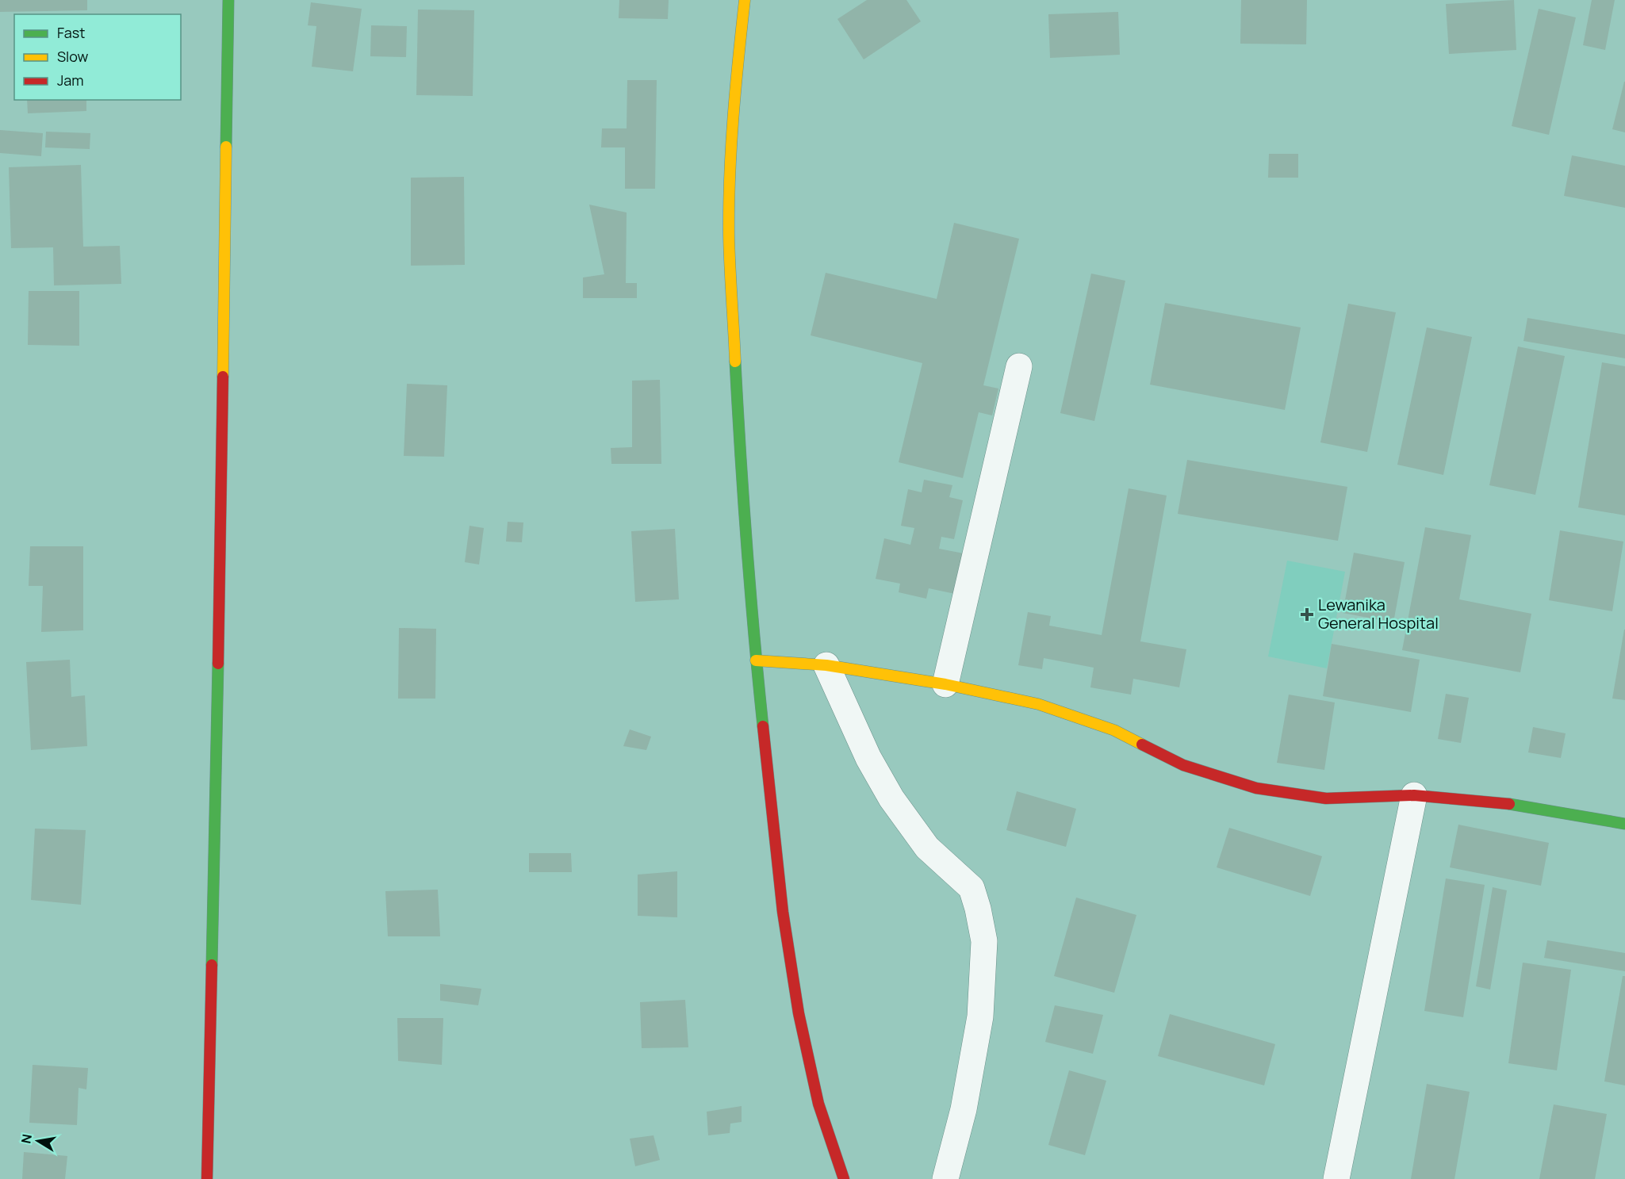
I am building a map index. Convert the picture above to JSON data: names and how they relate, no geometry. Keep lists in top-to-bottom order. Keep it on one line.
{"places":{"health":["Lewanika General Hospital"]},"legend":["Fast","Slow","Jam"],"north":"left"}
